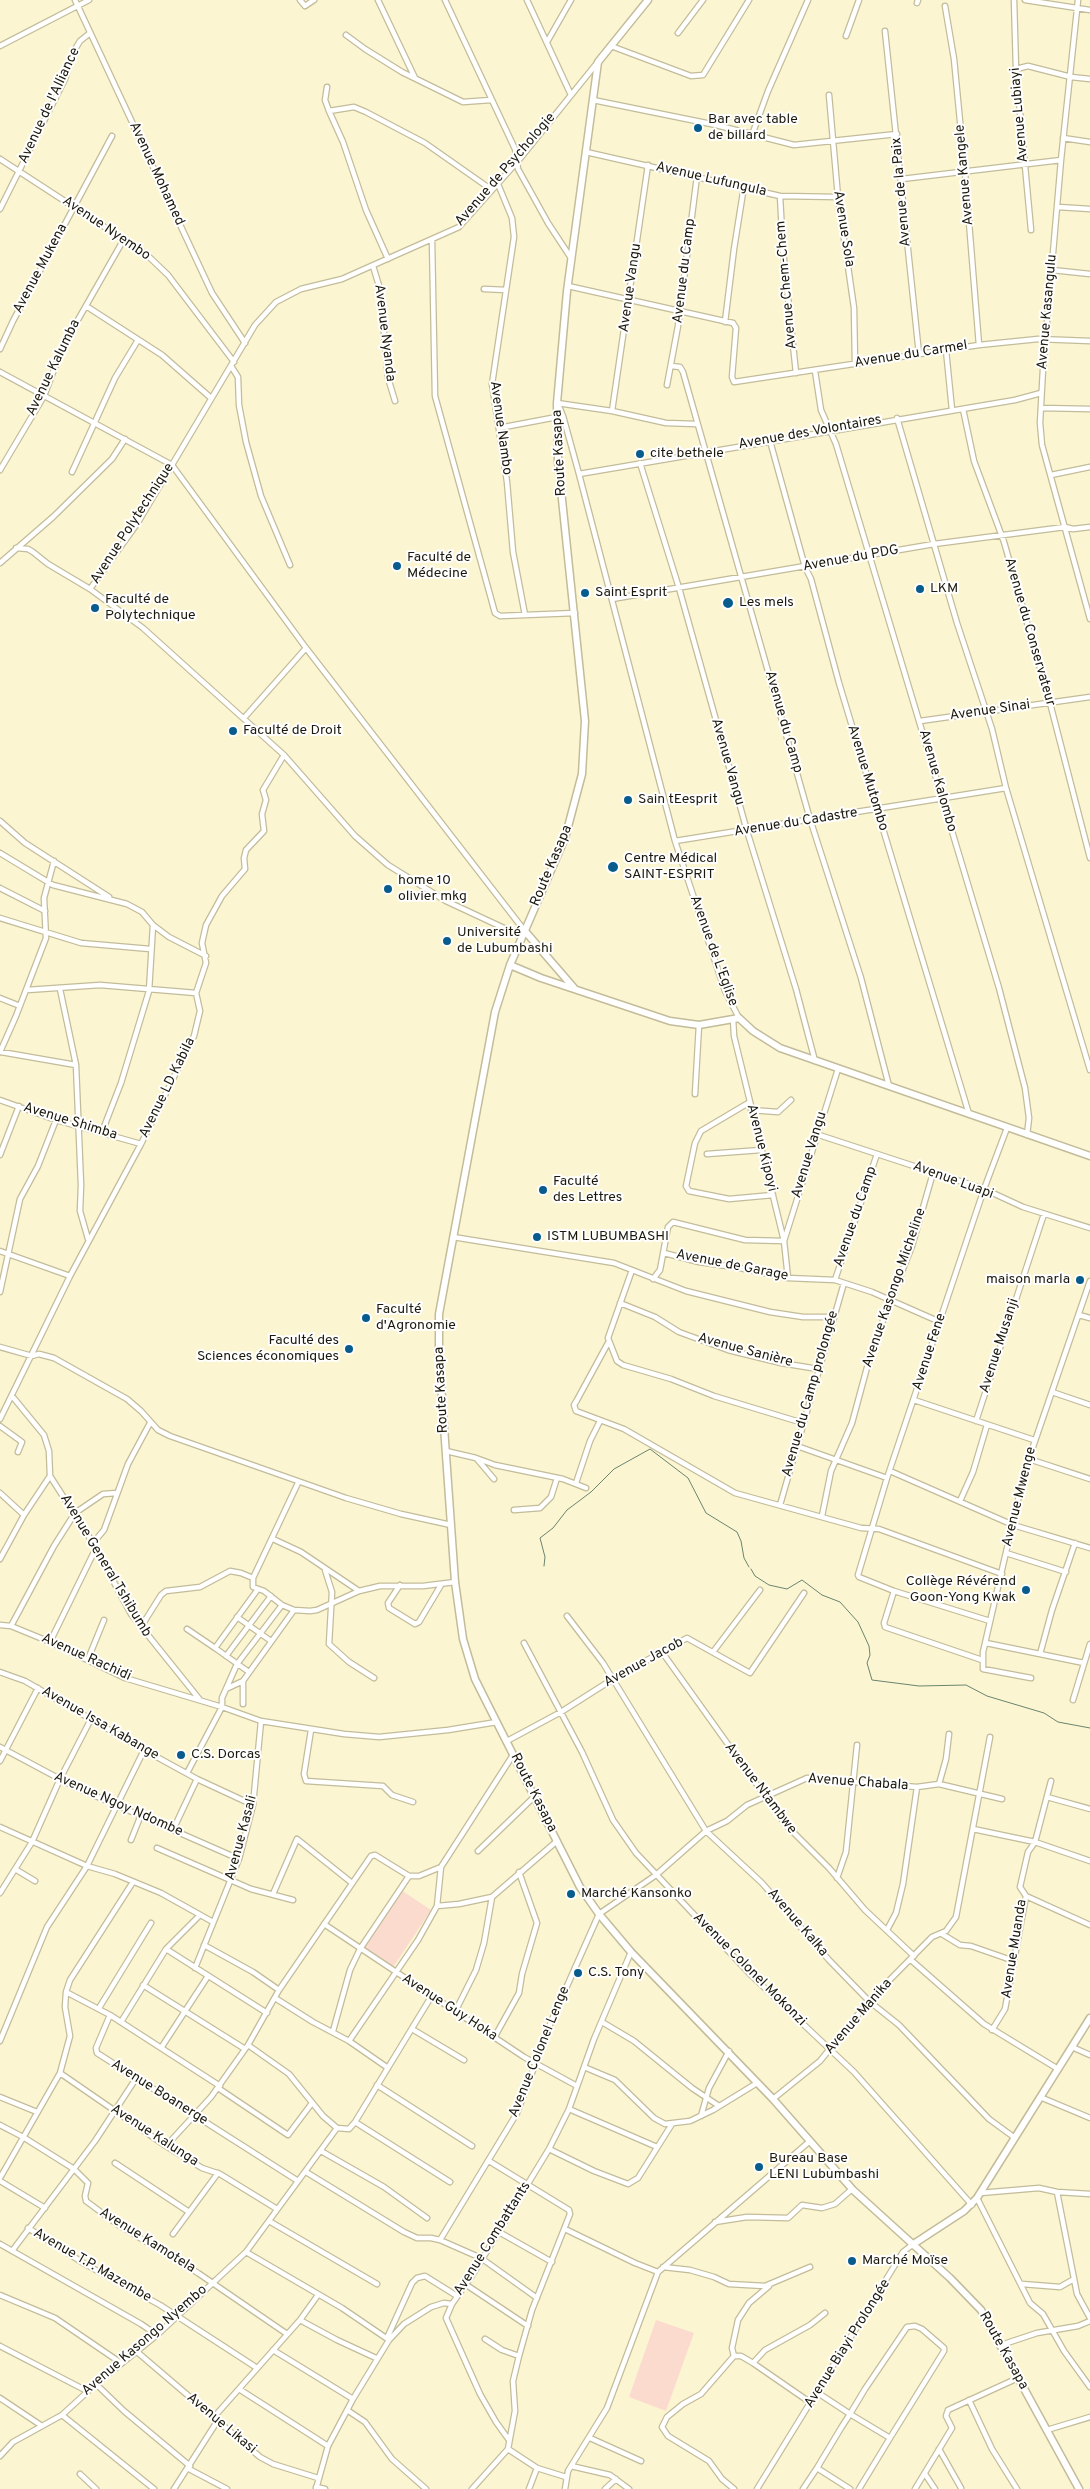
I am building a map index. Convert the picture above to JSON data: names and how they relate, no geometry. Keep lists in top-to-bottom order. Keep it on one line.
{"streets":{"main road":["Route Kasapa","Avenue de L'Eglise","Avenue Biayi Prolongée"],"street":["Avenue de l'Alliance","Avenue Lubiayi","Avenue de Psychologie","Avenue Mohamed","Avenue Kangele","Avenue Lufungula","Avenue de la Paix","Avenue Nyembo","Avenue Sola","Avenue Mukena","Avenue du Camp","Avenue Chem-Chem","Avenue Vangu","Avenue Kasangulu","Avenue Nyanda","Avenue du Carmel","Avenue Kalumba","Avenue Nambo","Avenue des Volontaires","Avenue Polytechnique","Avenue du PDG","Avenue du Conservateur","Avenue Sinai","Avenue Mutombo","Avenue Kalombo","Avenue du Cadastre","Avenue LD Kabila","Avenue Shimba","Avenue Kipoyi","Avenue Luapi","Avenue de Garage","Avenue Kasongo Micheline","Avenue Musanji","Avenue Sanière","Avenue Fene","Avenue du Camp prolongée","Avenue Mwenge","Avenue General Tshibumb","Avenue Rachidi","Avenue Jacob","Avenue Issa Kabange","Avenue Chabala","Avenue Ntambwe","Avenue Ngoy Ndombe","Avenue Kasali","Avenue Kalka","Avenue Muanda","Avenue Colonel Mokonzi","Avenue Guy Hoka","Avenue Manika","Avenue Colonel Lenge","Avenue Boanerge","Avenue Kalunga","Avenue Combattants","Avenue Kamotela","Avenue T.P. Mazembe","Avenue Kasongo Nyembo","Avenue Likasi"]},"crossings":[["Avenue de l'Alliance","Avenue Mohamed"],["Avenue de l'Alliance","Avenue Nyembo"],["Avenue de Psychologie","Avenue Nyanda"],["Avenue de Psychologie","Avenue Nambo"],["Avenue de Psychologie","Route Kasapa"],["Avenue de Psychologie","Avenue Polytechnique"],["Avenue Mohamed","Avenue Polytechnique"],["Avenue Kangele","Avenue du Carmel"],["Avenue Lufungula","Avenue Sola"],["Avenue Lufungula","Avenue du Camp"],["Avenue Lufungula","Avenue Chem-Chem"],["Avenue Lufungula","Avenue Vangu"],["Avenue Lufungula","Route Kasapa"],["Avenue de la Paix","Avenue du Carmel"],["Avenue Nyembo","Avenue Mukena"],["Avenue Nyembo","Avenue Kalumba"],["Avenue Nyembo","Avenue Polytechnique"],["Avenue Sola","Avenue du Carmel"],["Avenue du Camp","Avenue des Volontaires"],["Avenue du Camp","Avenue du PDG"],["Avenue du Camp","Avenue du Cadastre"],["Avenue du Camp","Avenue de L'Eglise"],["Avenue du Camp","Avenue Luapi"],["Avenue du Camp","Avenue de Garage"],["Avenue Chem-Chem","Avenue du Carmel"],["Avenue Vangu","Avenue des Volontaires"],["Avenue Vangu","Avenue du PDG"],["Avenue Vangu","Avenue du Cadastre"],["Avenue Vangu","Avenue de L'Eglise"],["Avenue Vangu","Avenue Kipoyi"],["Avenue Vangu","Avenue Luapi"],["Avenue Kasangulu","Avenue du Carmel"],["Avenue Kasangulu","Avenue des Volontaires"],["Avenue Kasangulu","Avenue du PDG"],["Avenue du Carmel","Avenue Kalombo"],["Avenue des Volontaires","Avenue du Conservateur"],["Avenue des Volontaires","Avenue Mutombo"],["Avenue des Volontaires","Avenue Kalombo"],["Avenue des Volontaires","Avenue de L'Eglise"],["Route Kasapa","Avenue Polytechnique"],["Route Kasapa","Avenue de L'Eglise"],["Route Kasapa","Avenue Jacob"],["Route Kasapa","Avenue Chabala"],["Route Kasapa","Avenue Manika"],["Route Kasapa","Avenue Colonel Lenge"],["Route Kasapa","Avenue Combattants"],["Route Kasapa","Avenue Biayi Prolongée"],["Avenue Polytechnique","Avenue LD Kabila"],["Avenue du PDG","Avenue du Conservateur"],["Avenue du PDG","Avenue Mutombo"],["Avenue du PDG","Avenue Kalombo"],["Avenue du PDG","Avenue de L'Eglise"],["Avenue du Conservateur","Avenue Sinai"],["Avenue Sinai","Avenue Kalombo"],["Avenue Mutombo","Avenue du Cadastre"],["Avenue Mutombo","Avenue de L'Eglise"],["Avenue Kalombo","Avenue du Cadastre"],["Avenue Kalombo","Avenue de L'Eglise"],["Avenue du Cadastre","Avenue de L'Eglise"],["Avenue de L'Eglise","Avenue Kipoyi"],["Avenue de L'Eglise","Avenue Fene"],["Avenue LD Kabila","Avenue Shimba"],["Avenue Kipoyi","Avenue de Garage"],["Avenue Luapi","Avenue Kasongo Micheline"],["Avenue Luapi","Avenue Musanji"],["Avenue Luapi","Avenue Fene"],["Avenue de Garage","Avenue Kasongo Micheline"],["Avenue de Garage","Avenue Fene"],["Avenue de Garage","Avenue du Camp prolongée"],["Avenue Sanière","Avenue du Camp prolongée"],["Avenue General Tshibumb","Avenue Rachidi"],["Avenue Jacob","Avenue Ntambwe"],["Avenue Jacob","Avenue Kalka"],["Avenue Jacob","Avenue Colonel Mokonzi"],["Avenue Issa Kabange","Avenue Kasali"],["Avenue Chabala","Avenue Ntambwe"],["Avenue Chabala","Avenue Kalka"],["Avenue Chabala","Avenue Colonel Mokonzi"],["Avenue Chabala","Avenue Manika"],["Avenue Chabala","Avenue Colonel Lenge"],["Avenue Ntambwe","Avenue Muanda"],["Avenue Ntambwe","Avenue Manika"],["Avenue Ntambwe","Avenue Biayi Prolongée"],["Avenue Ngoy Ndombe","Avenue Kasali"],["Avenue Kalka","Avenue Manika"],["Avenue Kalka","Avenue Biayi Prolongée"],["Avenue Colonel Mokonzi","Avenue Manika"],["Avenue Colonel Mokonzi","Avenue Biayi Prolongée"],["Avenue Guy Hoka","Avenue Colonel Lenge"],["Avenue Guy Hoka","Avenue Combattants"],["Avenue Boanerge","Avenue Kasongo Nyembo"],["Avenue Kalunga","Avenue Kasongo Nyembo"],["Avenue Combattants","Avenue Likasi"],["Avenue Kamotela","Avenue Kasongo Nyembo"],["Avenue T.P. Mazembe","Avenue Kasongo Nyembo"],["Avenue Kasongo Nyembo","Avenue Likasi"]],"places":["Bar avec table de billard","cite bethele","Faculté de Médecine","LKM","Saint Esprit","Les mels","Faculté de Polytechnique","Faculté de Droit","Sain tEesprit","Centre Médical SAINT-ESPRIT","home 10 olivier mkg","Université de Lubumbashi","Faculté des Lettres","ISTM LUBUMBASHI","maison marla","Faculté d'Agronomie","Faculté des Sciences économiques","Collège Révérend Goon-Yong Kwak","C.S. Dorcas","Marché Kansonko","C.S. Tony","Bureau Base LENI Lubumbashi","Marché Moïse"]}
